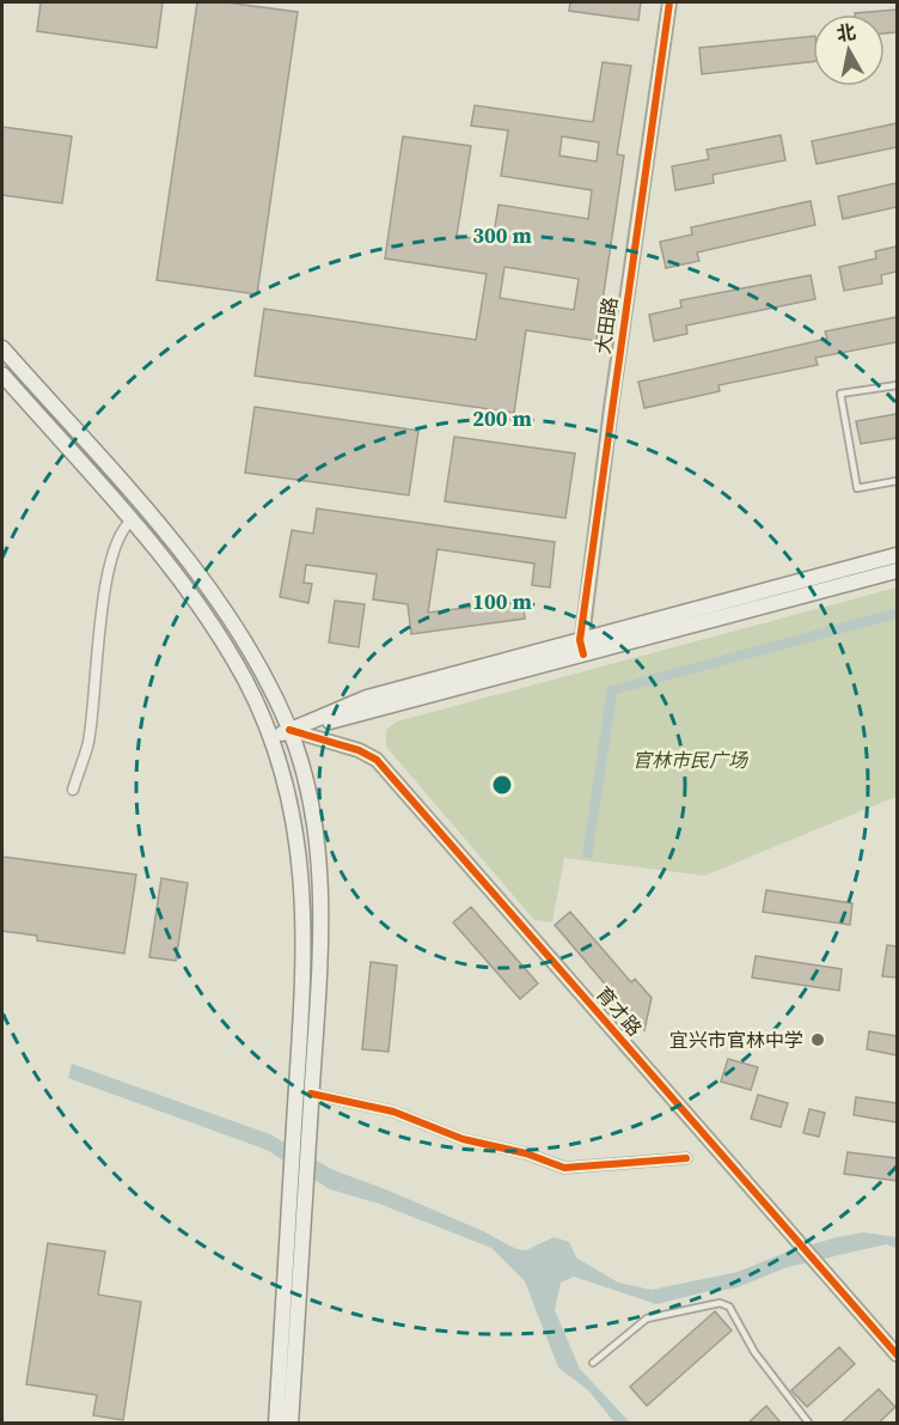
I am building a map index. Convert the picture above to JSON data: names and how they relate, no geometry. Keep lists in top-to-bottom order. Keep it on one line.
{"streets":{"street":["大田路","育才路"]},"parks":["官林市民广场"],"places":["宜兴市官林中学"],"north":"top","rings":["300 m","200 m","100 m"]}
